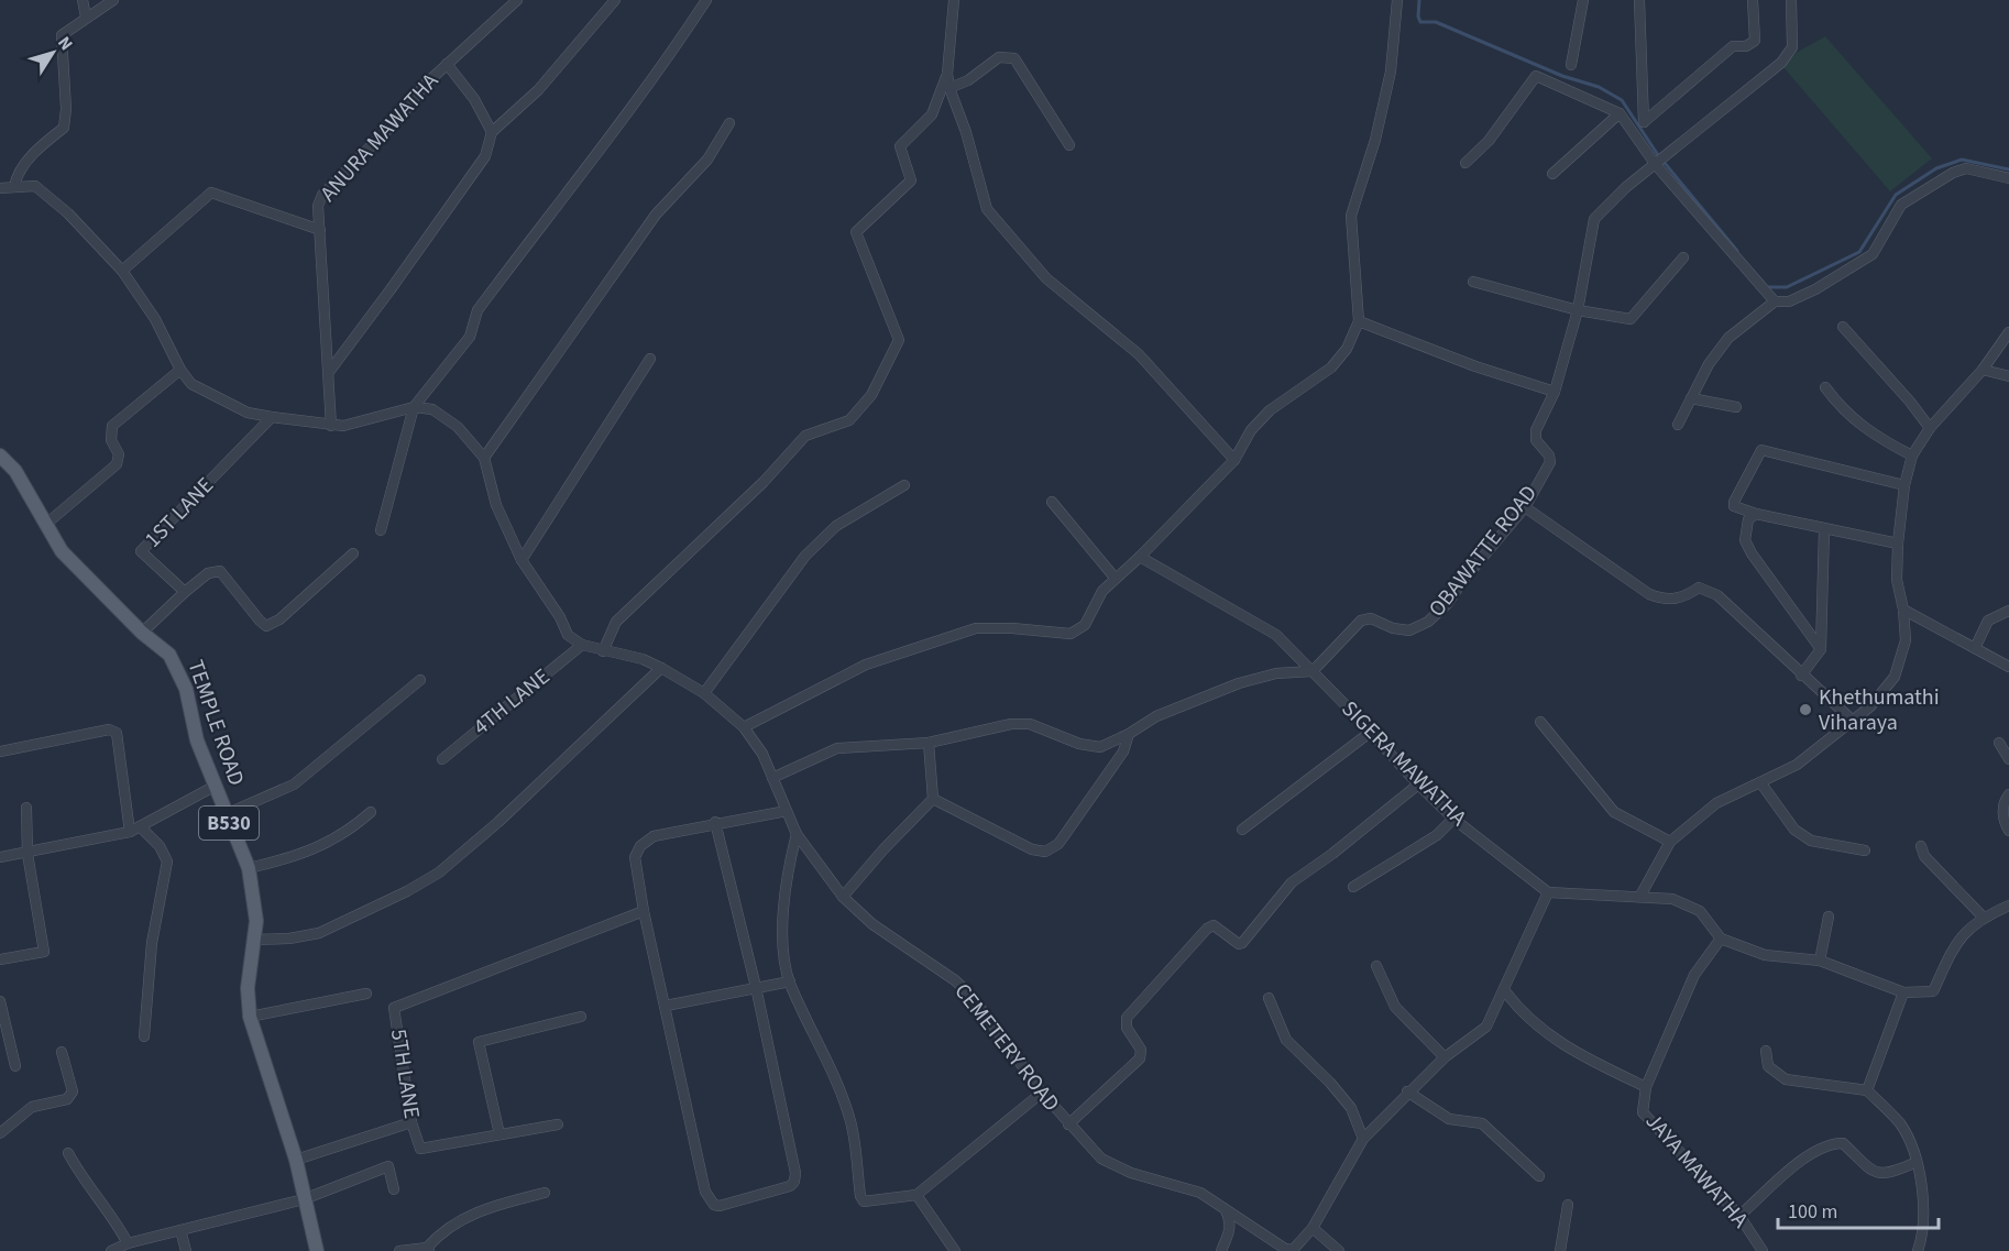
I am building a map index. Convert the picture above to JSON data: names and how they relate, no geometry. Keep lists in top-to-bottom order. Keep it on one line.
{"streets":{"main road":["TEMPLE ROAD","B530"],"street":["ANURA MAWATHA","1ST LANE","OBAWATTE ROAD","4TH LANE","SIGERA MAWATHA","CEMETERY ROAD","5TH LANE","JAYA MAWATHA"]},"crossings":[["OBAWATTE ROAD","SIGERA MAWATHA"],["4TH LANE","CEMETERY ROAD"]],"places":["Khethumathi Viharaya"],"scale_bar":"100 m","north":"top right"}
